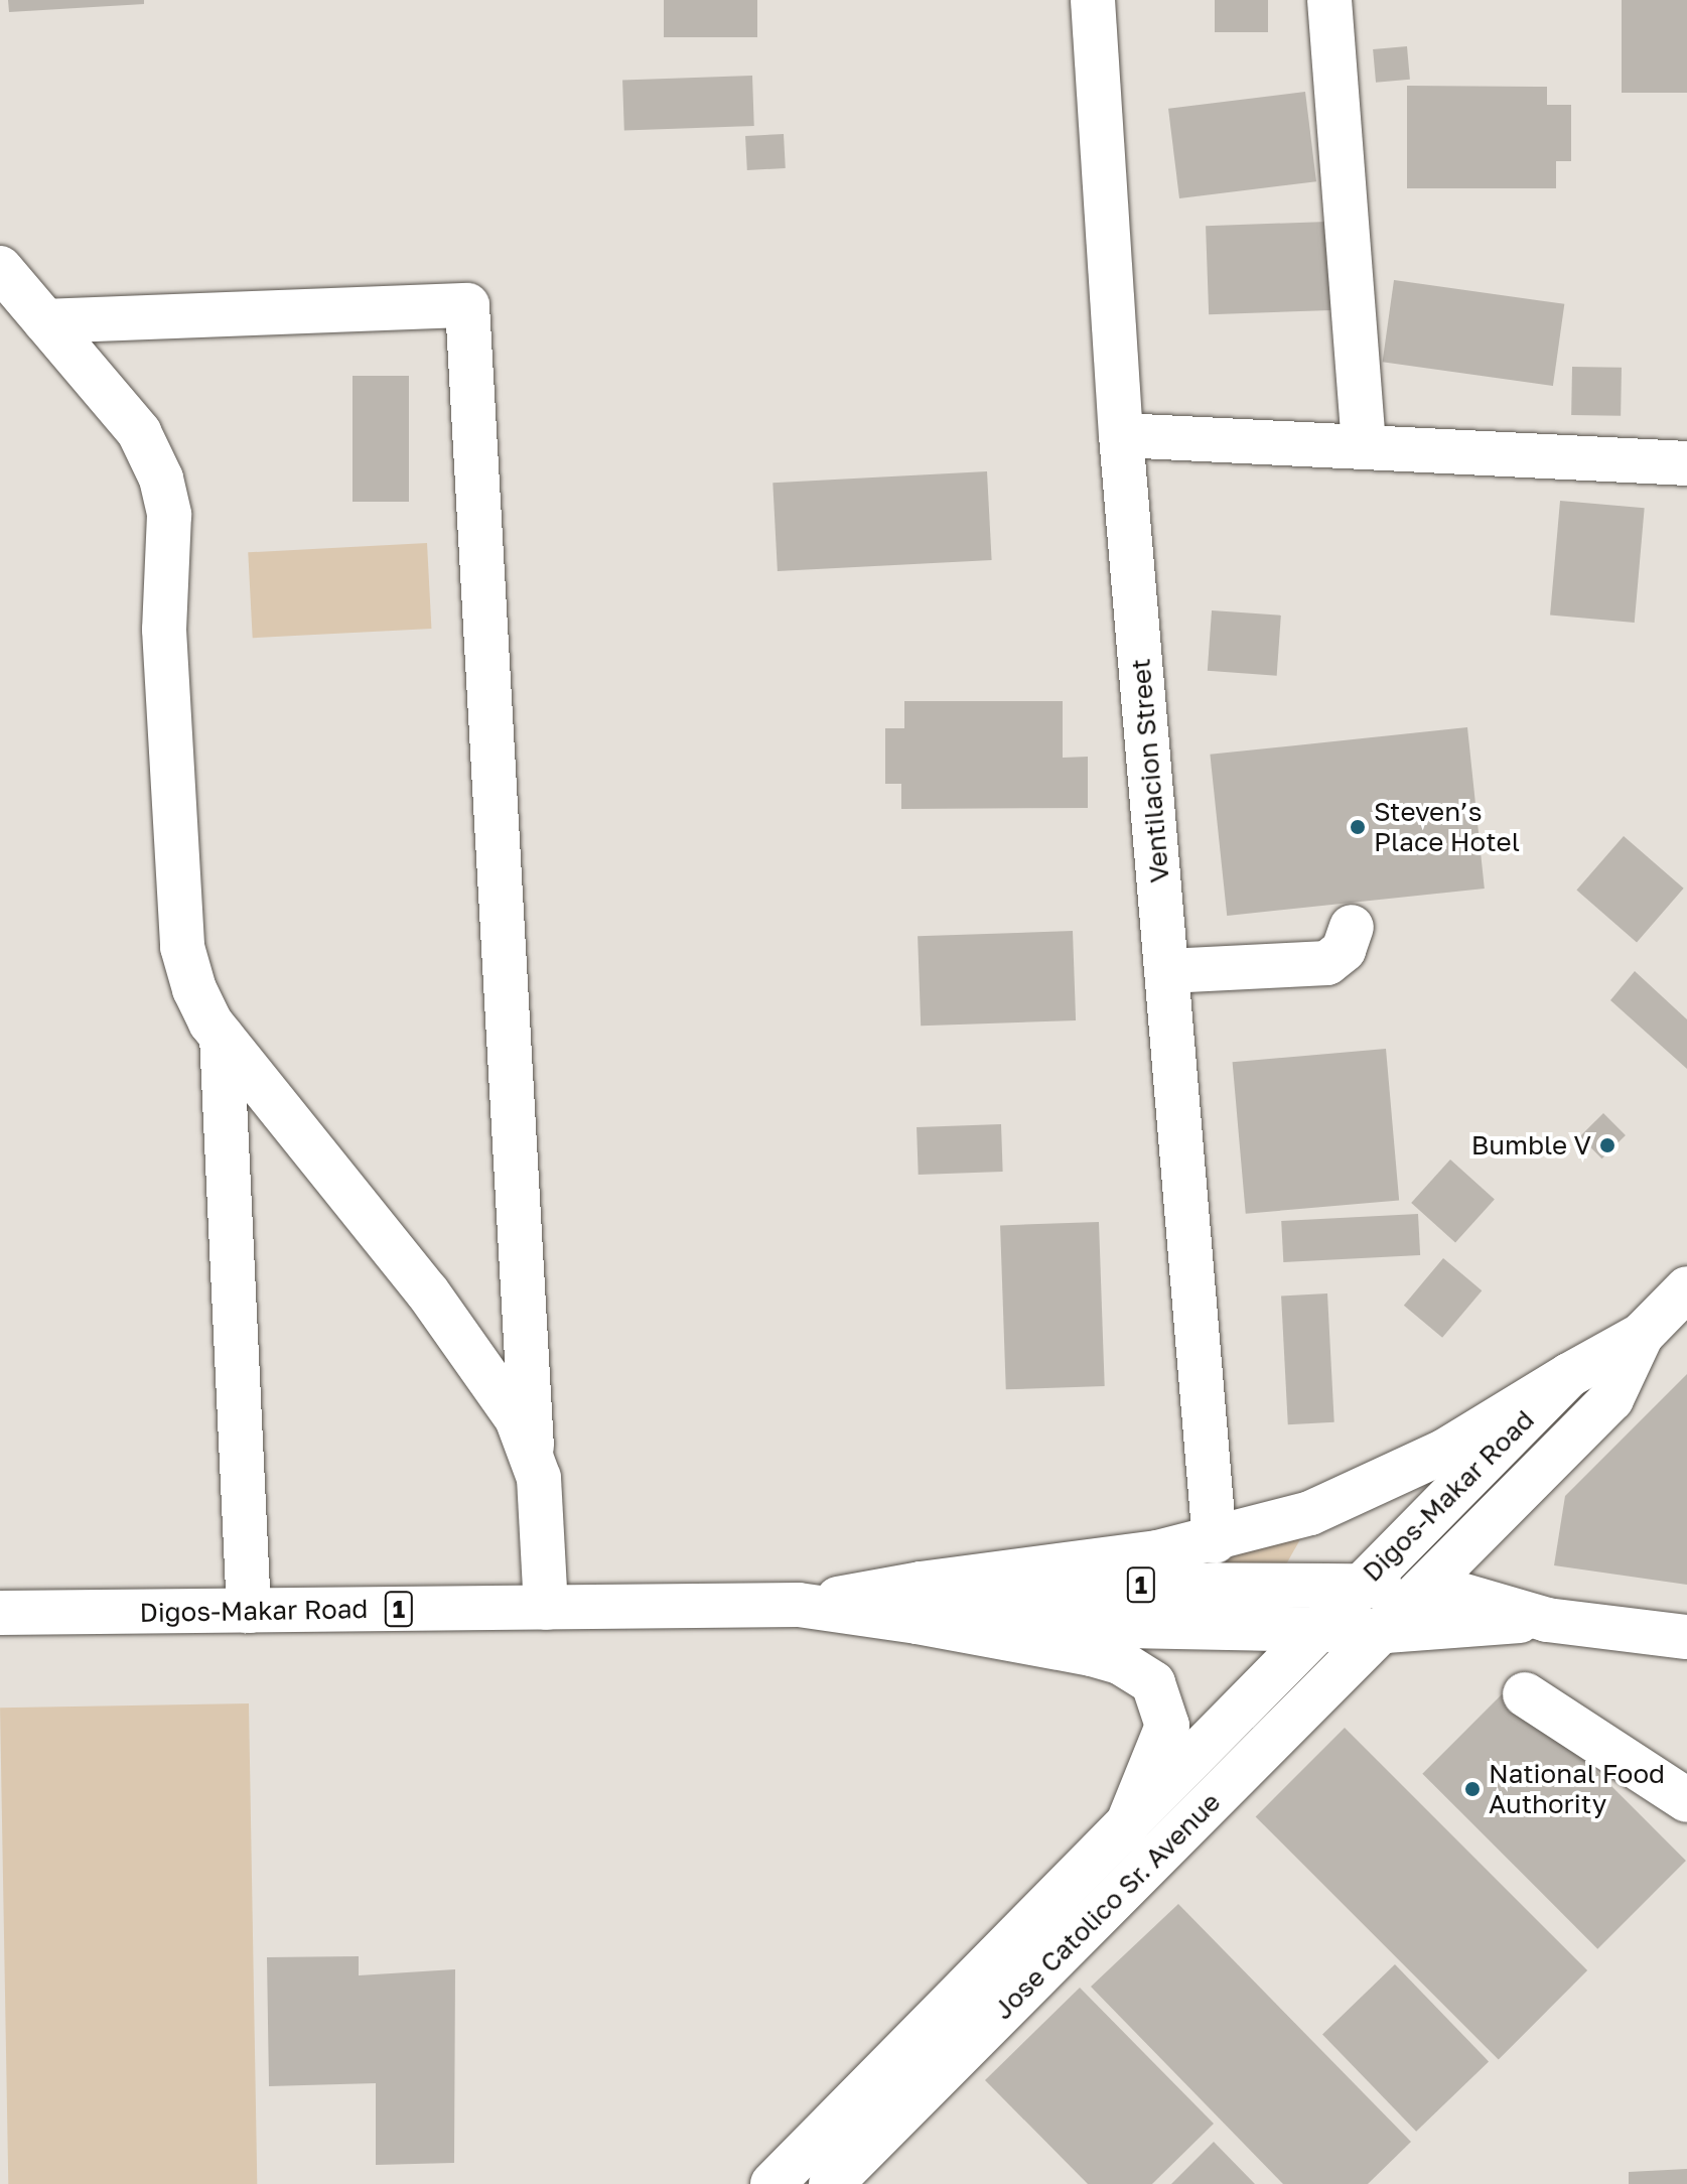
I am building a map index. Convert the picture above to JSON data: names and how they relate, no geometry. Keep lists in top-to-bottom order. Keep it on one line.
{"streets":{"main road":["Ventilacion Street","Digos-Makar Road","1","Jose Catolico Sr. Avenue"]},"crossings":[["Digos-Makar Road","1"],["Digos-Makar Road","Jose Catolico Sr. Avenue"],["1","Jose Catolico Sr. Avenue"]],"places":["Steven’s Place Hotel","Bumble V","National Food Authority"]}
